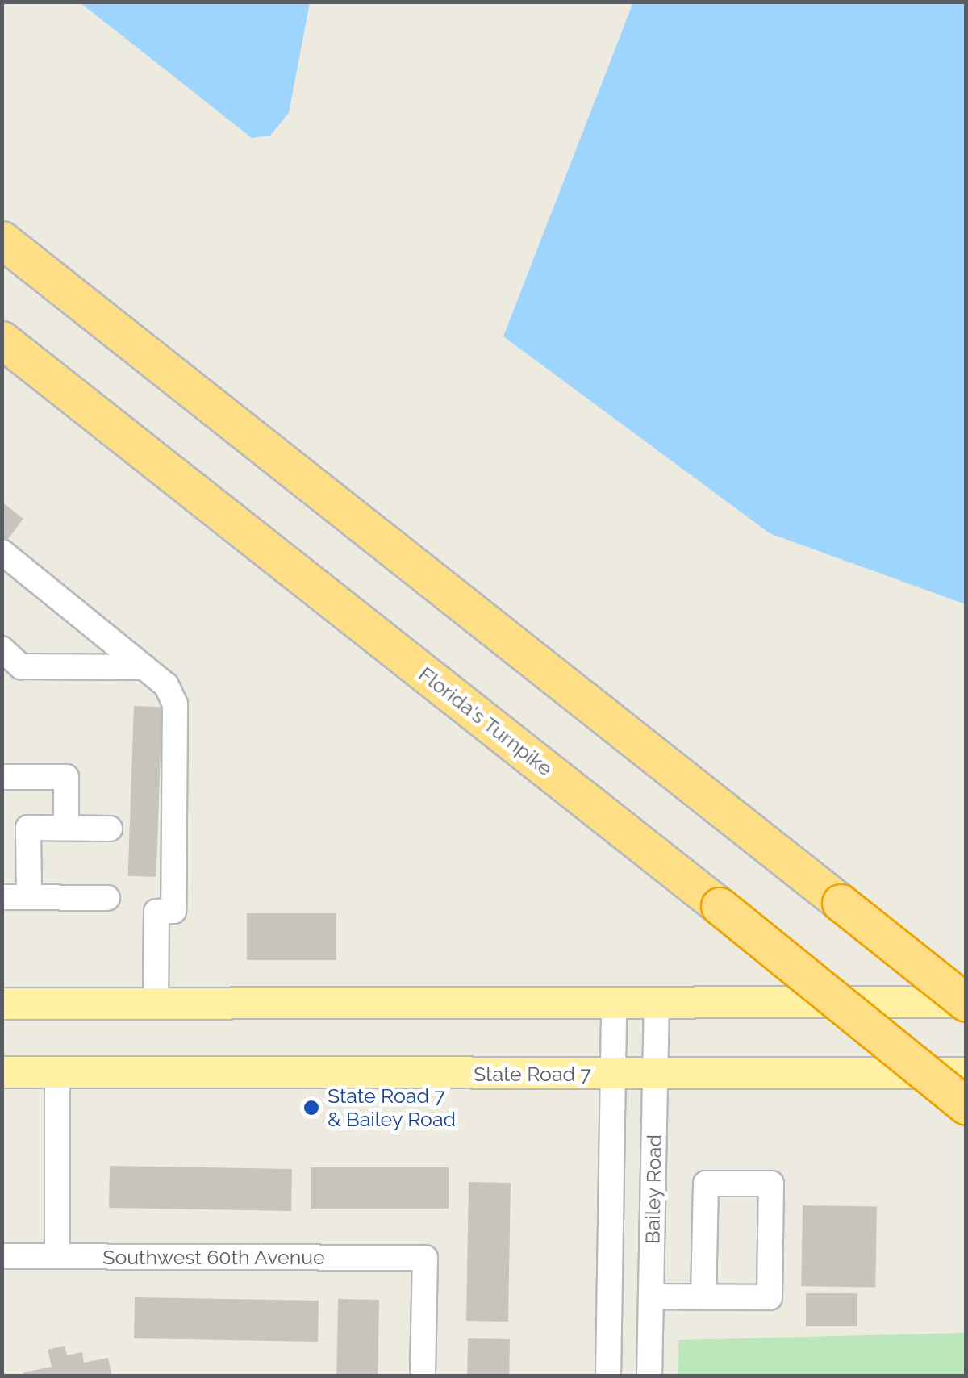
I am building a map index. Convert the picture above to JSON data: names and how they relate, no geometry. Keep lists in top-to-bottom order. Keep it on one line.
{"streets":{"highway":["Florida's Turnpike"],"main road":["State Road 7"],"street":["Bailey Road","Southwest 60th Avenue"]},"crossings":[["State Road 7","Bailey Road"]],"places":["State Road 7 & Bailey Road"]}
